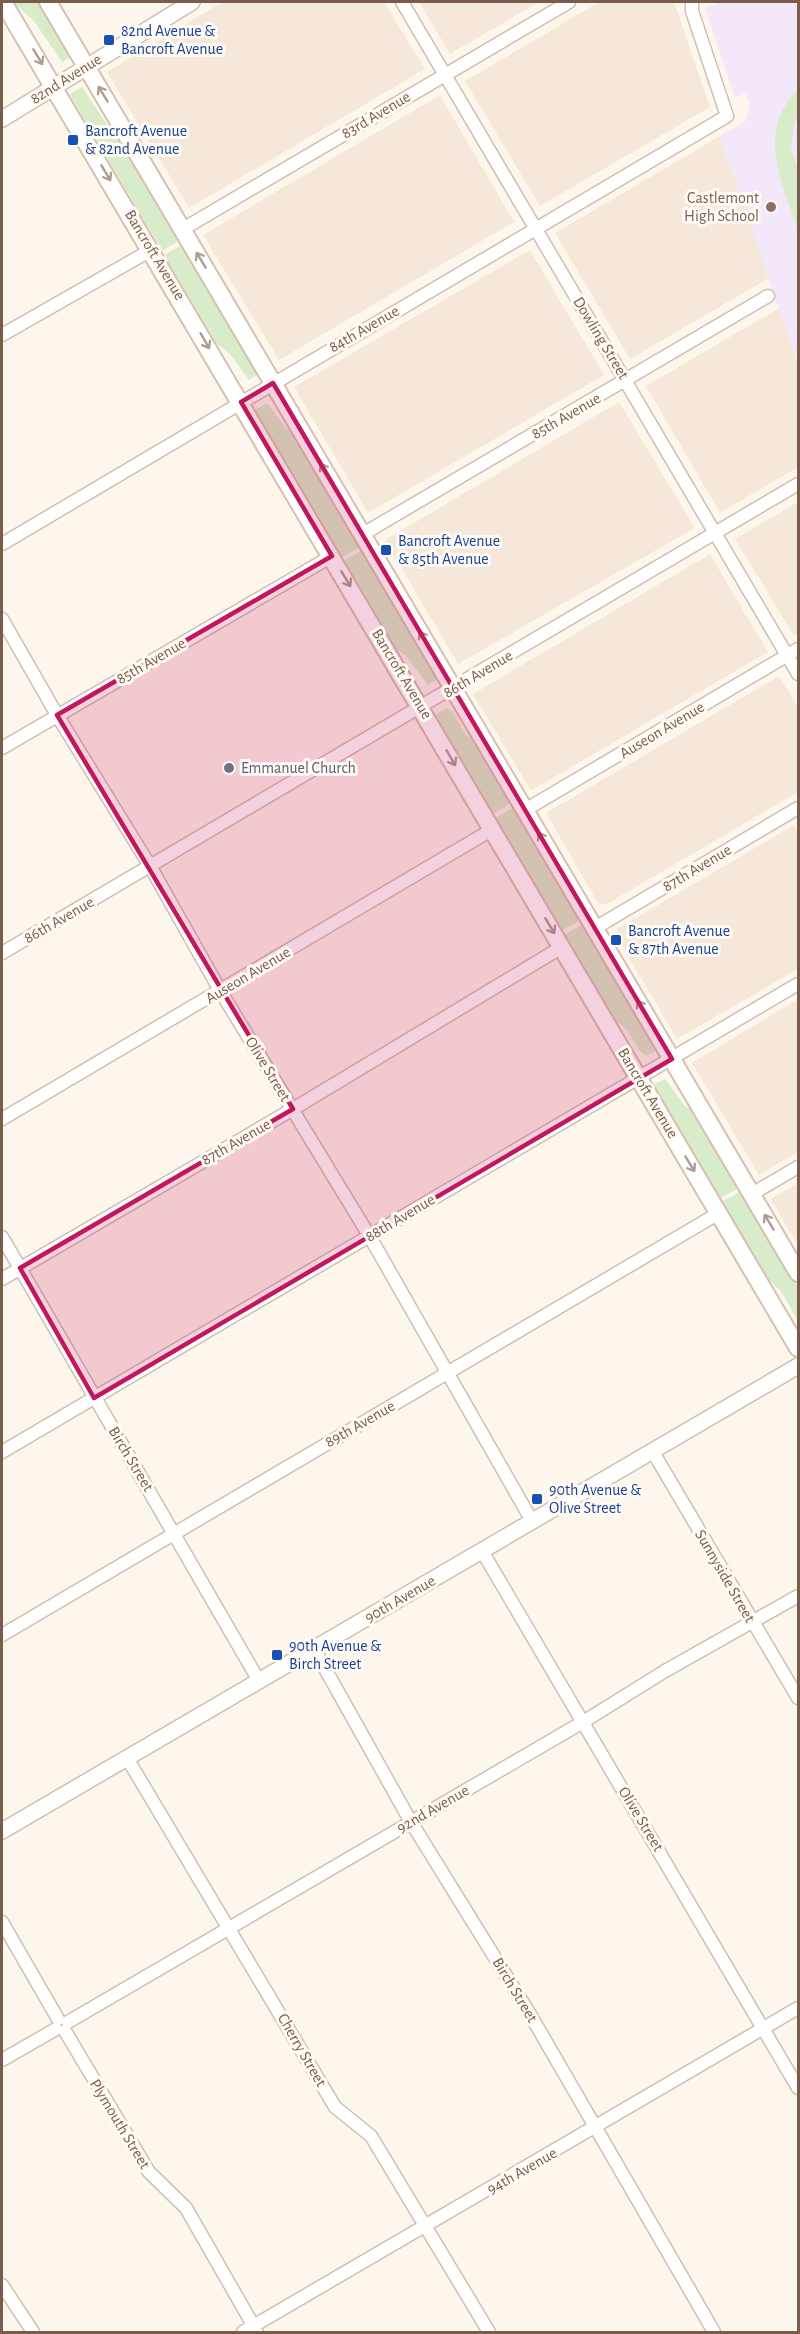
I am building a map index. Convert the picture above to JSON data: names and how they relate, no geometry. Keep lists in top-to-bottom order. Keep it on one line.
{"streets":{"main road":["Bancroft Avenue"],"street":["82nd Avenue","83rd Avenue","84th Avenue","Dowling Street","85th Avenue","86th Avenue","Auseon Avenue","87th Avenue","Olive Street","88th Avenue","89th Avenue","Birch Street","Sunnyside Street","90th Avenue","92nd Avenue","Cherry Street","Plymouth Street","94th Avenue"]},"crossings":[["82nd Avenue","Bancroft Avenue"],["83rd Avenue","Dowling Street"],["Bancroft Avenue","84th Avenue"],["Bancroft Avenue","85th Avenue"],["Bancroft Avenue","86th Avenue"],["Bancroft Avenue","Auseon Avenue"],["Bancroft Avenue","87th Avenue"],["Bancroft Avenue","88th Avenue"],["Bancroft Avenue","89th Avenue"],["84th Avenue","Dowling Street"],["Dowling Street","85th Avenue"],["Dowling Street","86th Avenue"],["Dowling Street","Auseon Avenue"],["85th Avenue","Olive Street"],["86th Avenue","Olive Street"],["Auseon Avenue","Olive Street"],["87th Avenue","Olive Street"],["87th Avenue","Birch Street"],["Olive Street","88th Avenue"],["Olive Street","89th Avenue"],["Olive Street","90th Avenue"],["Olive Street","92nd Avenue"],["Olive Street","94th Avenue"],["88th Avenue","Birch Street"],["89th Avenue","Birch Street"],["Birch Street","90th Avenue"],["Birch Street","92nd Avenue"],["Birch Street","94th Avenue"],["Sunnyside Street","90th Avenue"],["Sunnyside Street","92nd Avenue"],["90th Avenue","Cherry Street"],["92nd Avenue","Cherry Street"],["92nd Avenue","Plymouth Street"],["Cherry Street","94th Avenue"],["Plymouth Street","94th Avenue"]],"places":{"transit":["82nd Avenue & Bancroft Avenue","Bancroft Avenue & 82nd Avenue","Bancroft Avenue & 85th Avenue","Bancroft Avenue & 87th Avenue","90th Avenue & Olive Street","90th Avenue & Birch Street"],"other":["Castlemont High School","Emmanuel Church"]}}
